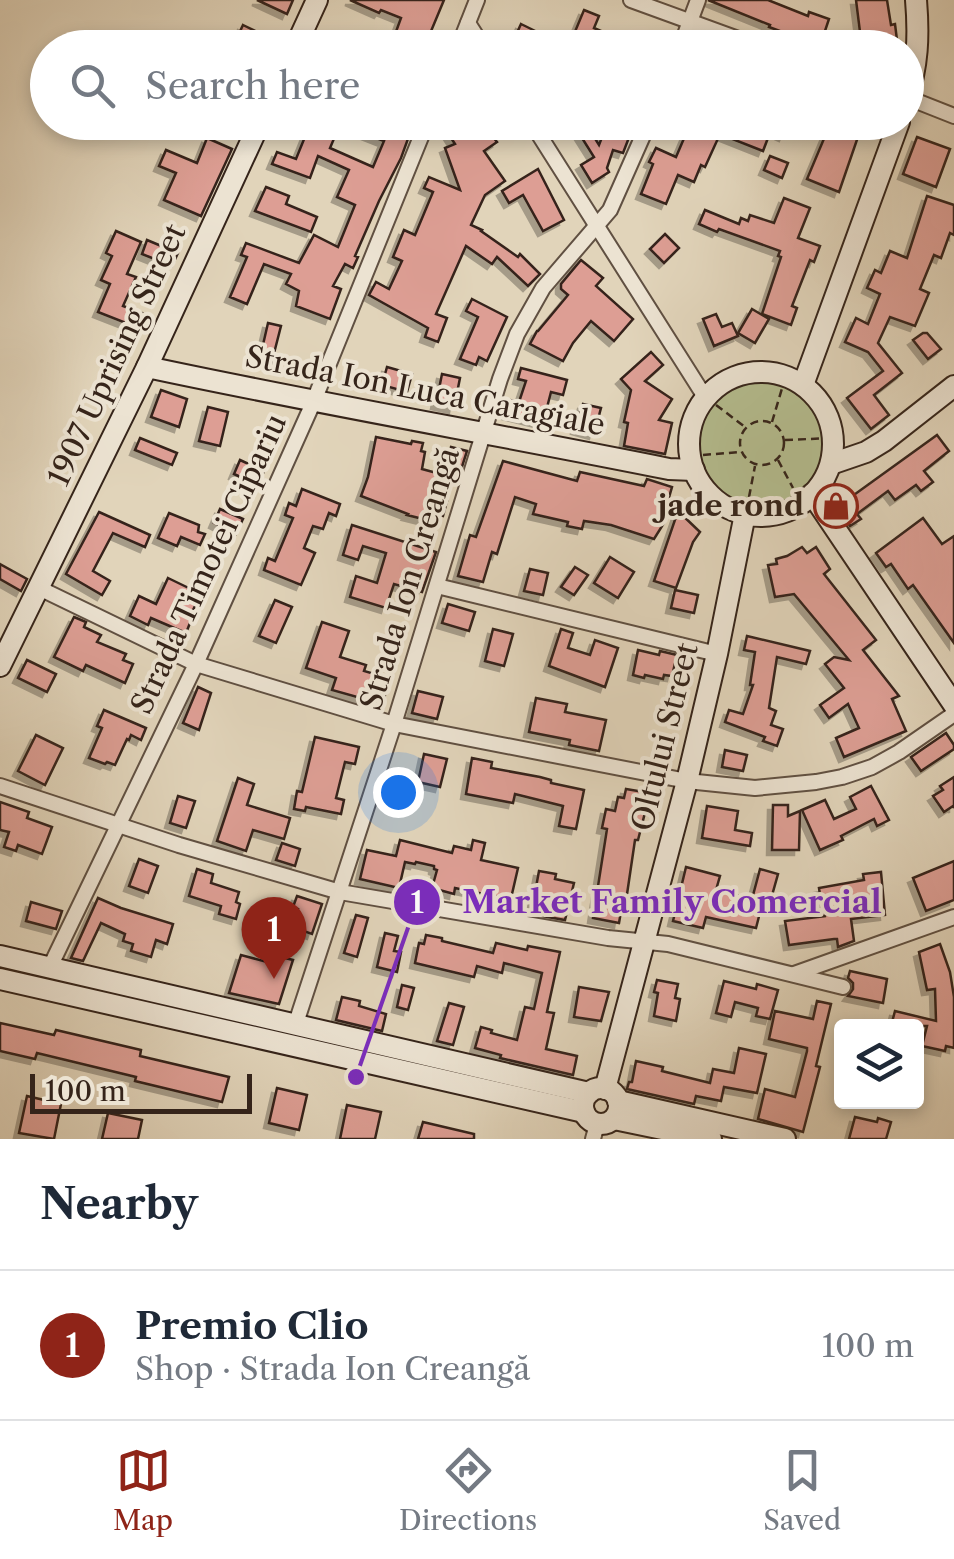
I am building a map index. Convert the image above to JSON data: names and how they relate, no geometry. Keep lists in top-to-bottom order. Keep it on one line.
{"streets":{"main road":["1907 Uprising Street","Strada Ion Luca Caragiale","Oltului Street"],"street":["Strada Timotei Cipariu","Strada Ion Creangă"]},"crossings":[["1907 Uprising Street","Strada Ion Luca Caragiale"],["Strada Ion Luca Caragiale","Strada Timotei Cipariu"],["Strada Ion Luca Caragiale","Strada Ion Creangă"]],"places":{"shop":["jade rond"],"other":["Market Family Comercial"]},"scale_bar":"100 m","page":{"search":"Search here","pins":"1","scale":"100 m","heading":"Nearby","list":[{"mark":"1","name":"Premio Clio","note":"Shop · Strada Ion Creangă","value":"100 m"}],"nav":["Map","Directions","Saved"]}}
